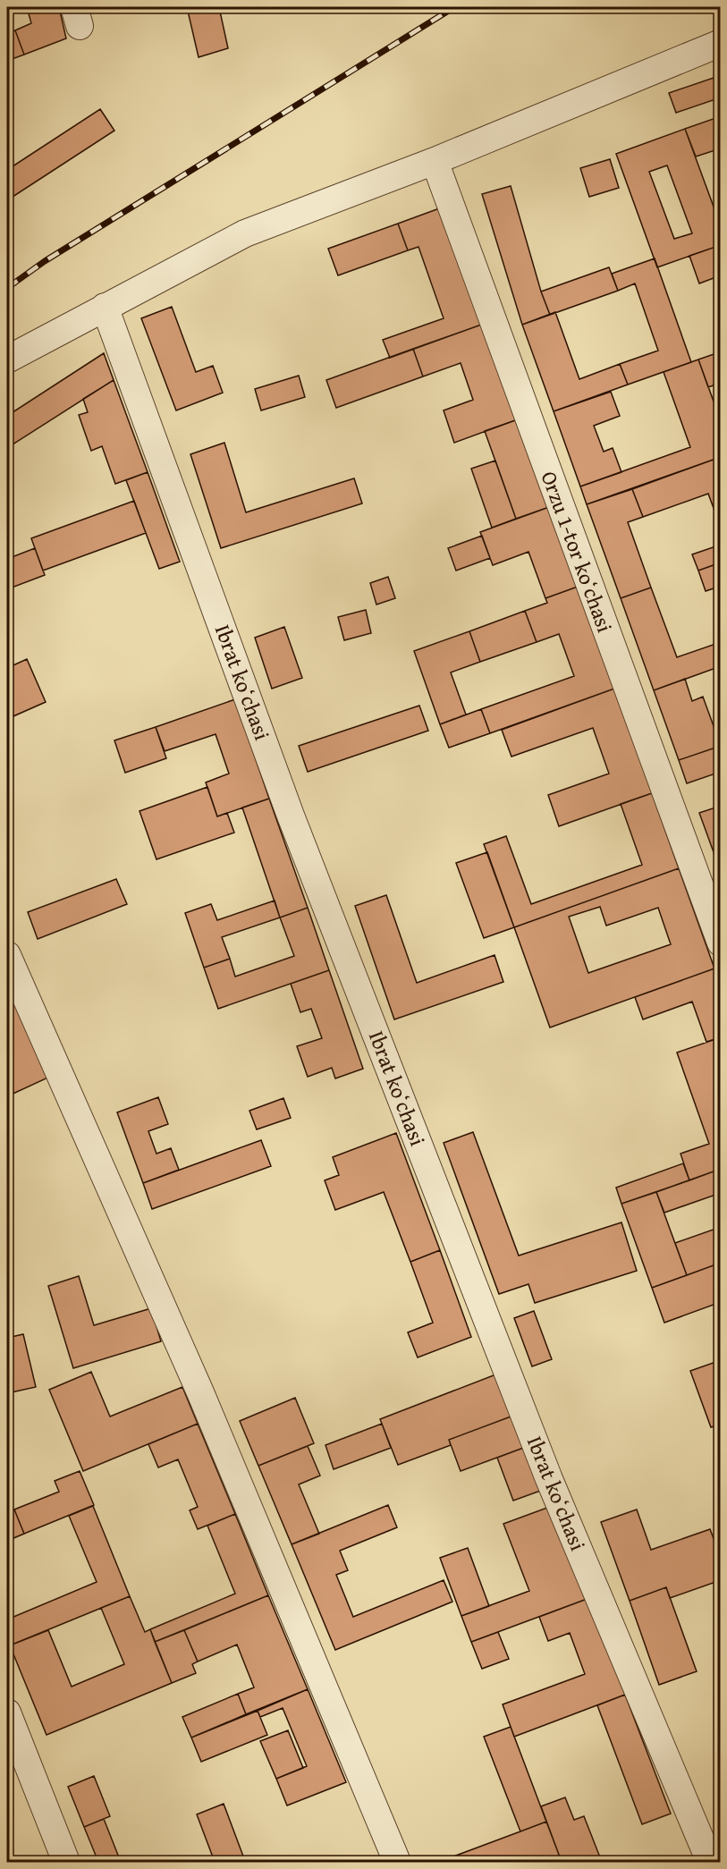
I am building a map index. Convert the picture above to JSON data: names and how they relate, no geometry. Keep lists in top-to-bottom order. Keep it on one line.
{"streets":{"street":["Orzu 1-tor koʻchasi","Ibrat koʻchasi"]}}
